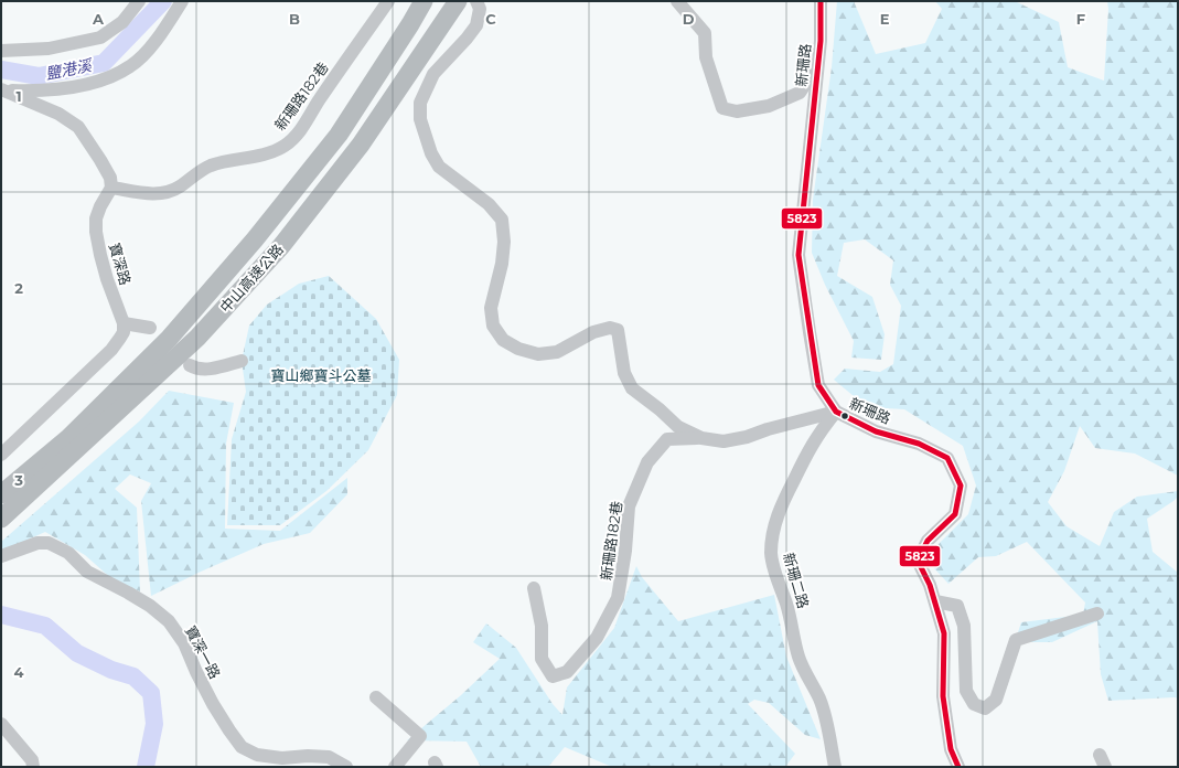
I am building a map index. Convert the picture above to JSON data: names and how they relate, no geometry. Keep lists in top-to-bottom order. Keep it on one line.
{"streets":{"highway":["中山高速公路"],"street":["新珊路","新珊路182巷","寶深路","新珊二路","寶深一路"]},"crossings":[["新珊路","新珊路182巷"],["新珊路","新珊二路"],["新珊路182巷","寶深路"],["新珊路182巷","新珊二路"]],"water":["鹽港溪"],"parks":["寶山鄉寶斗公墓"],"lines":["transit line 5823"],"grid":{"columns":["A","B","C","D","E","F"],"rows":["1","2","3","4"]}}
